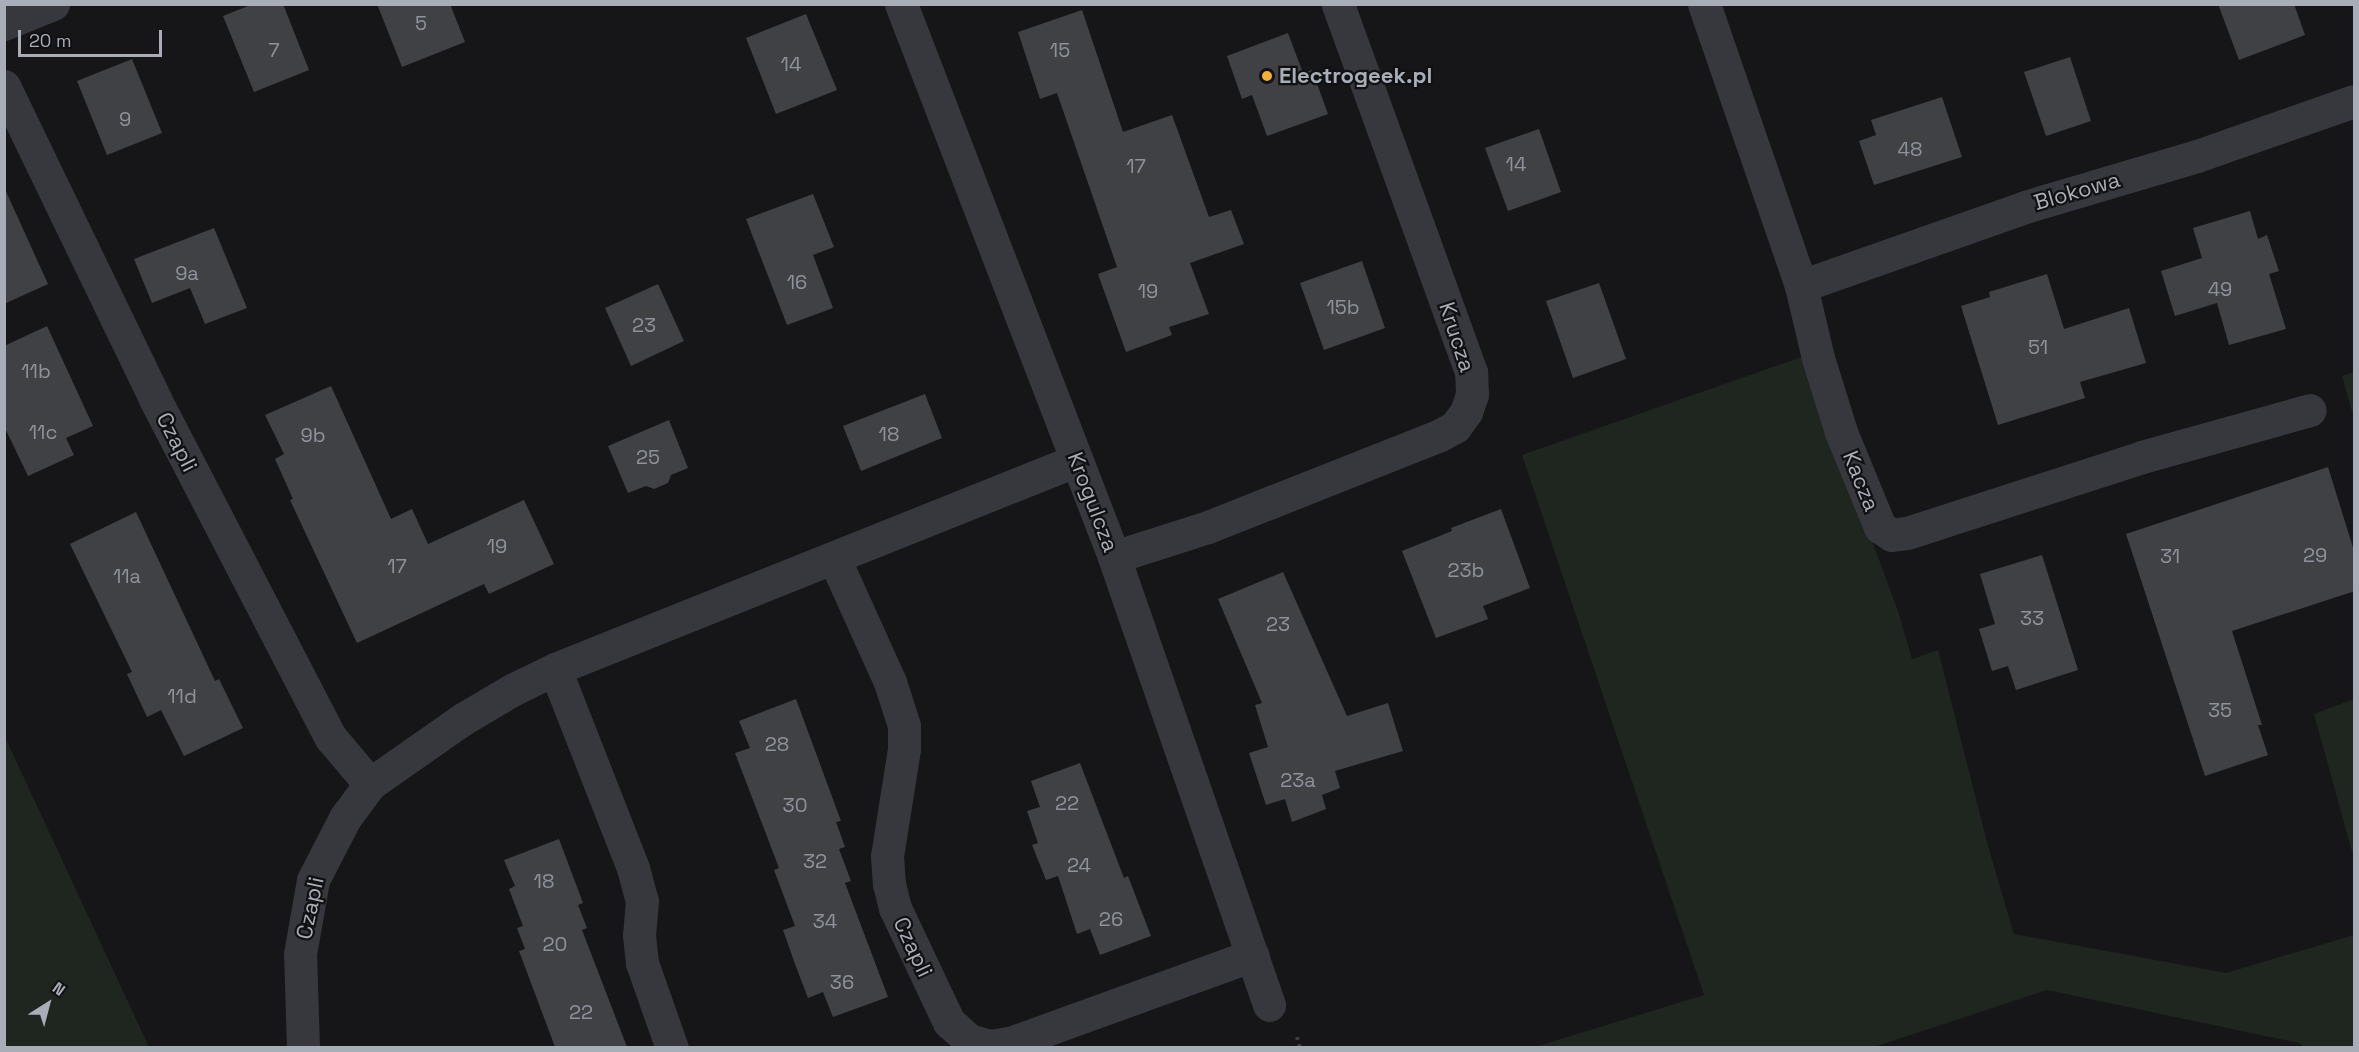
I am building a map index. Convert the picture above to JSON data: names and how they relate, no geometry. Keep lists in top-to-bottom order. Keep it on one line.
{"streets":{"street":["Blokowa","Krucza","Czapli","Kacza","Krogulcza"]},"crossings":[["Blokowa","Kacza"],["Krucza","Krogulcza"],["Czapli","Krogulcza"]],"places":["Electrogeek.pl"],"house_numbers":["5","7","15","14","9","48","14","17","9a","16","49","19","15b","23","51","11b","11c","18","9b","25","19","29","31","17","23b","11a","33","23","11d","35","28","23a","22","30","32","24","18","26","34","20","36","22"],"scale_bar":"20 m","north":"top right"}
